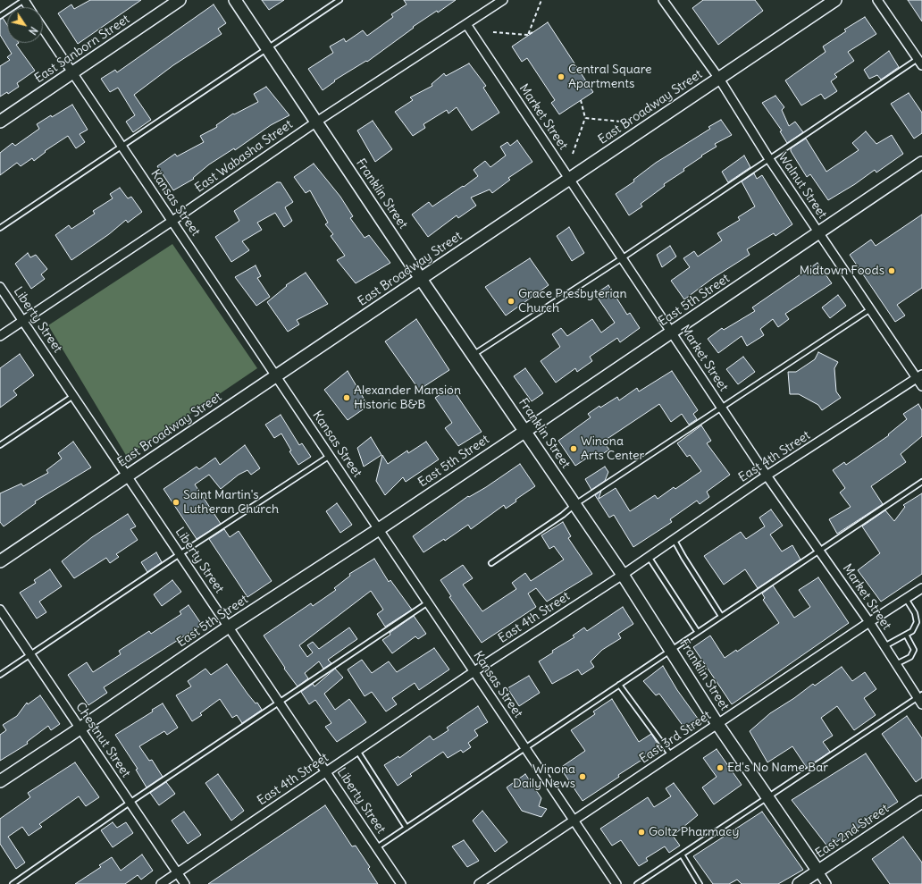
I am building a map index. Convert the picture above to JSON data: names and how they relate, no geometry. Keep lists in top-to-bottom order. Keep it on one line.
{"streets":{"street":["East Sanborn Street","East Broadway Street","Market Street","East Wabasha Street","Walnut Street","Franklin Street","Kansas Street","East 5th Street","Liberty Street","East 4th Street","East 3rd Street","Chestnut Street","East 2nd Street"]},"crossings":[["East Sanborn Street","Kansas Street"],["East Broadway Street","Market Street"],["East Broadway Street","Walnut Street"],["East Broadway Street","Franklin Street"],["East Broadway Street","Kansas Street"],["East Broadway Street","Liberty Street"],["Market Street","East Wabasha Street"],["Market Street","East 5th Street"],["Market Street","East 4th Street"],["Market Street","East 3rd Street"],["East Wabasha Street","Franklin Street"],["East Wabasha Street","Kansas Street"],["East Wabasha Street","Liberty Street"],["Walnut Street","East 5th Street"],["Walnut Street","East 4th Street"],["Franklin Street","East 5th Street"],["Franklin Street","East 4th Street"],["Franklin Street","East 3rd Street"],["Franklin Street","East 2nd Street"],["Kansas Street","East 5th Street"],["Kansas Street","East 4th Street"],["Kansas Street","East 3rd Street"],["East 5th Street","Liberty Street"],["East 5th Street","Chestnut Street"],["Liberty Street","East 4th Street"],["East 4th Street","Chestnut Street"]],"places":["Central Square Apartments","Midtown Foods","Grace Presbyterian Church","Alexander Mansion Historic B&B","Winona Arts Center","Saint Martin's Lutheran Church","Ed's No Name Bar","Winona Daily News","Goltz Pharmacy"],"north":"bottom right"}
